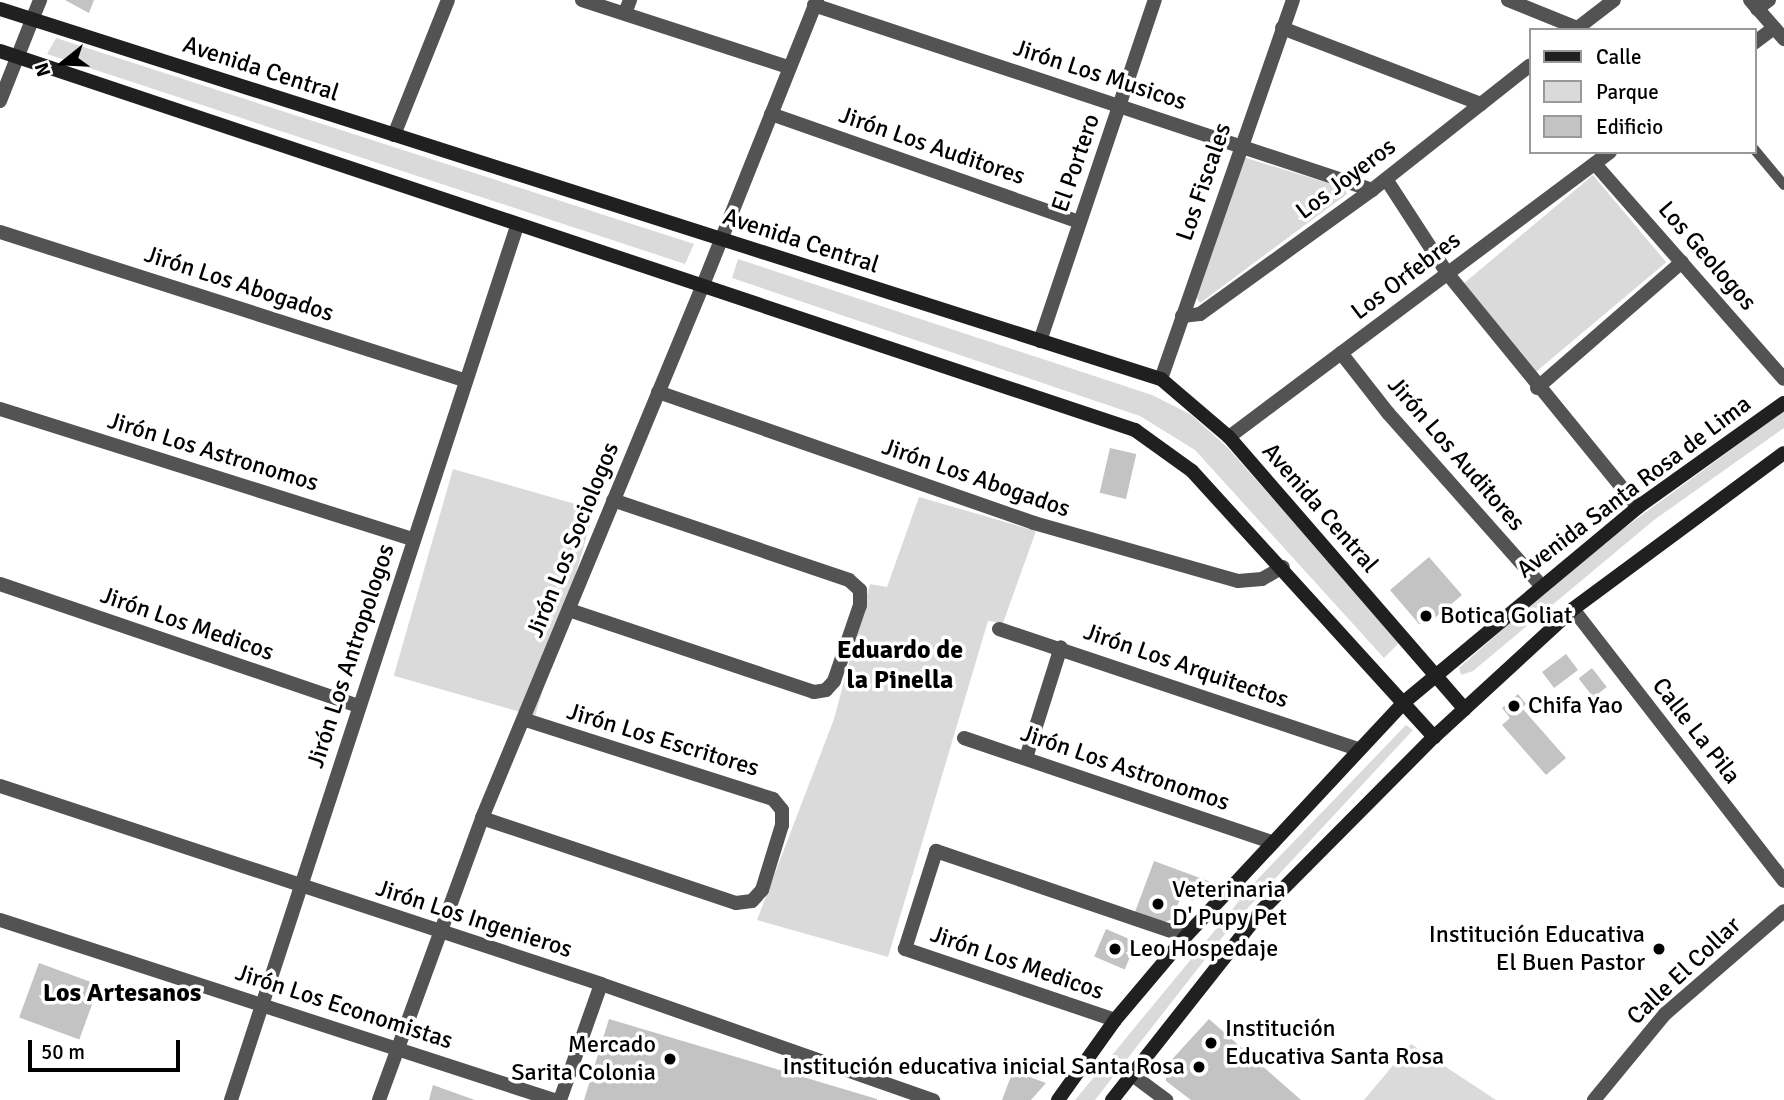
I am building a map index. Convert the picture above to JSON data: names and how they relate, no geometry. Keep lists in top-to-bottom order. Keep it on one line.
{"streets":{"main road":["Avenida Central","Avenida Santa Rosa de Lima"],"street":["Jirón Los Musicos","Jirón Los Auditores","El Portero","Los Joyeros","Los Fiscales","Los Geologos","Los Orfebres","Jirón Los Abogados","Jirón Los Astronomos","Jirón Los Sociologos","Jirón Los Medicos","Jirón Los Antropologos","Jirón Los Arquitectos","Calle La Pila","Jirón Los Escritores","Jirón Los Ingenieros","Calle El Collar","Jirón Los Economistas"]},"crossings":[["Avenida Central","El Portero"],["Avenida Central","Los Fiscales"],["Avenida Central","Los Orfebres"],["Avenida Central","Avenida Santa Rosa de Lima"],["Avenida Central","Jirón Los Sociologos"],["Jirón Los Musicos","El Portero"],["Jirón Los Musicos","Los Joyeros"],["Jirón Los Musicos","Los Fiscales"],["Jirón Los Musicos","Jirón Los Sociologos"],["Jirón Los Auditores","El Portero"],["Jirón Los Auditores","Los Orfebres"],["Jirón Los Auditores","Avenida Santa Rosa de Lima"],["Jirón Los Auditores","Jirón Los Sociologos"],["Los Joyeros","Los Fiscales"],["Los Geologos","Los Orfebres"],["Jirón Los Abogados","Jirón Los Sociologos"],["Jirón Los Abogados","Jirón Los Antropologos"],["Jirón Los Astronomos","Avenida Santa Rosa de Lima"],["Jirón Los Astronomos","Jirón Los Antropologos"],["Avenida Santa Rosa de Lima","Jirón Los Medicos"],["Avenida Santa Rosa de Lima","Jirón Los Arquitectos"],["Jirón Los Sociologos","Jirón Los Escritores"],["Jirón Los Sociologos","Jirón Los Ingenieros"],["Jirón Los Sociologos","Jirón Los Economistas"],["Jirón Los Medicos","Jirón Los Antropologos"],["Jirón Los Antropologos","Jirón Los Ingenieros"],["Jirón Los Antropologos","Jirón Los Economistas"]],"districts":["Eduardo de la Pinella","Los Artesanos"],"places":["Botica Goliat","Chifa Yao","Veterinaria D' Pupy Pet","Leo Hospedaje","Institución Educativa El Buen Pastor","Institución Educativa Santa Rosa","Mercado Sarita Colonia","Institución educativa inicial Santa Rosa"],"legend":["Calle","Parque","Edificio"],"scale_bar":"50 m","north":"left"}
